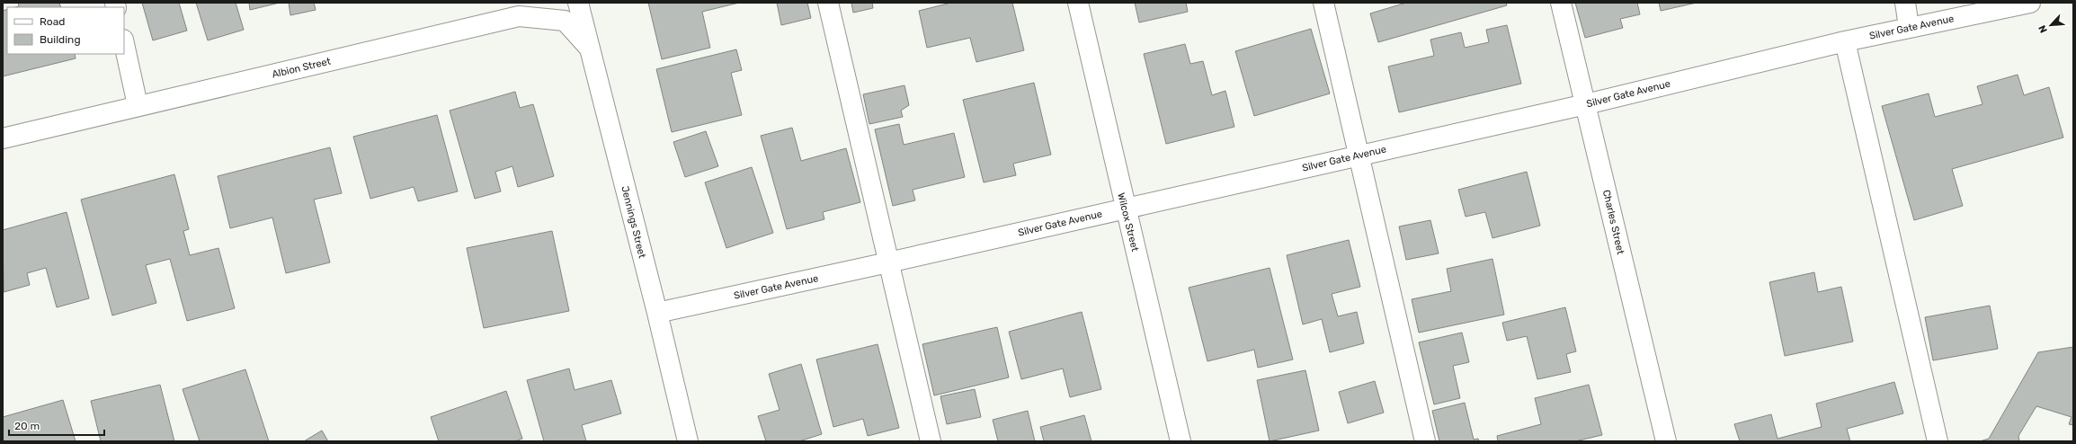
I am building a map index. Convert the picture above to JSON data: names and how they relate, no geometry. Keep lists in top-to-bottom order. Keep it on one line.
{"streets":{"street":["Silver Gate Avenue","Albion Street","Jennings Street","Wilcox Street","Charles Street"]},"crossings":[["Silver Gate Avenue","Jennings Street"],["Silver Gate Avenue","Wilcox Street"],["Silver Gate Avenue","Charles Street"],["Albion Street","Jennings Street"]],"legend":["Road","Building"],"scale_bar":"20 m","north":"bottom left"}
